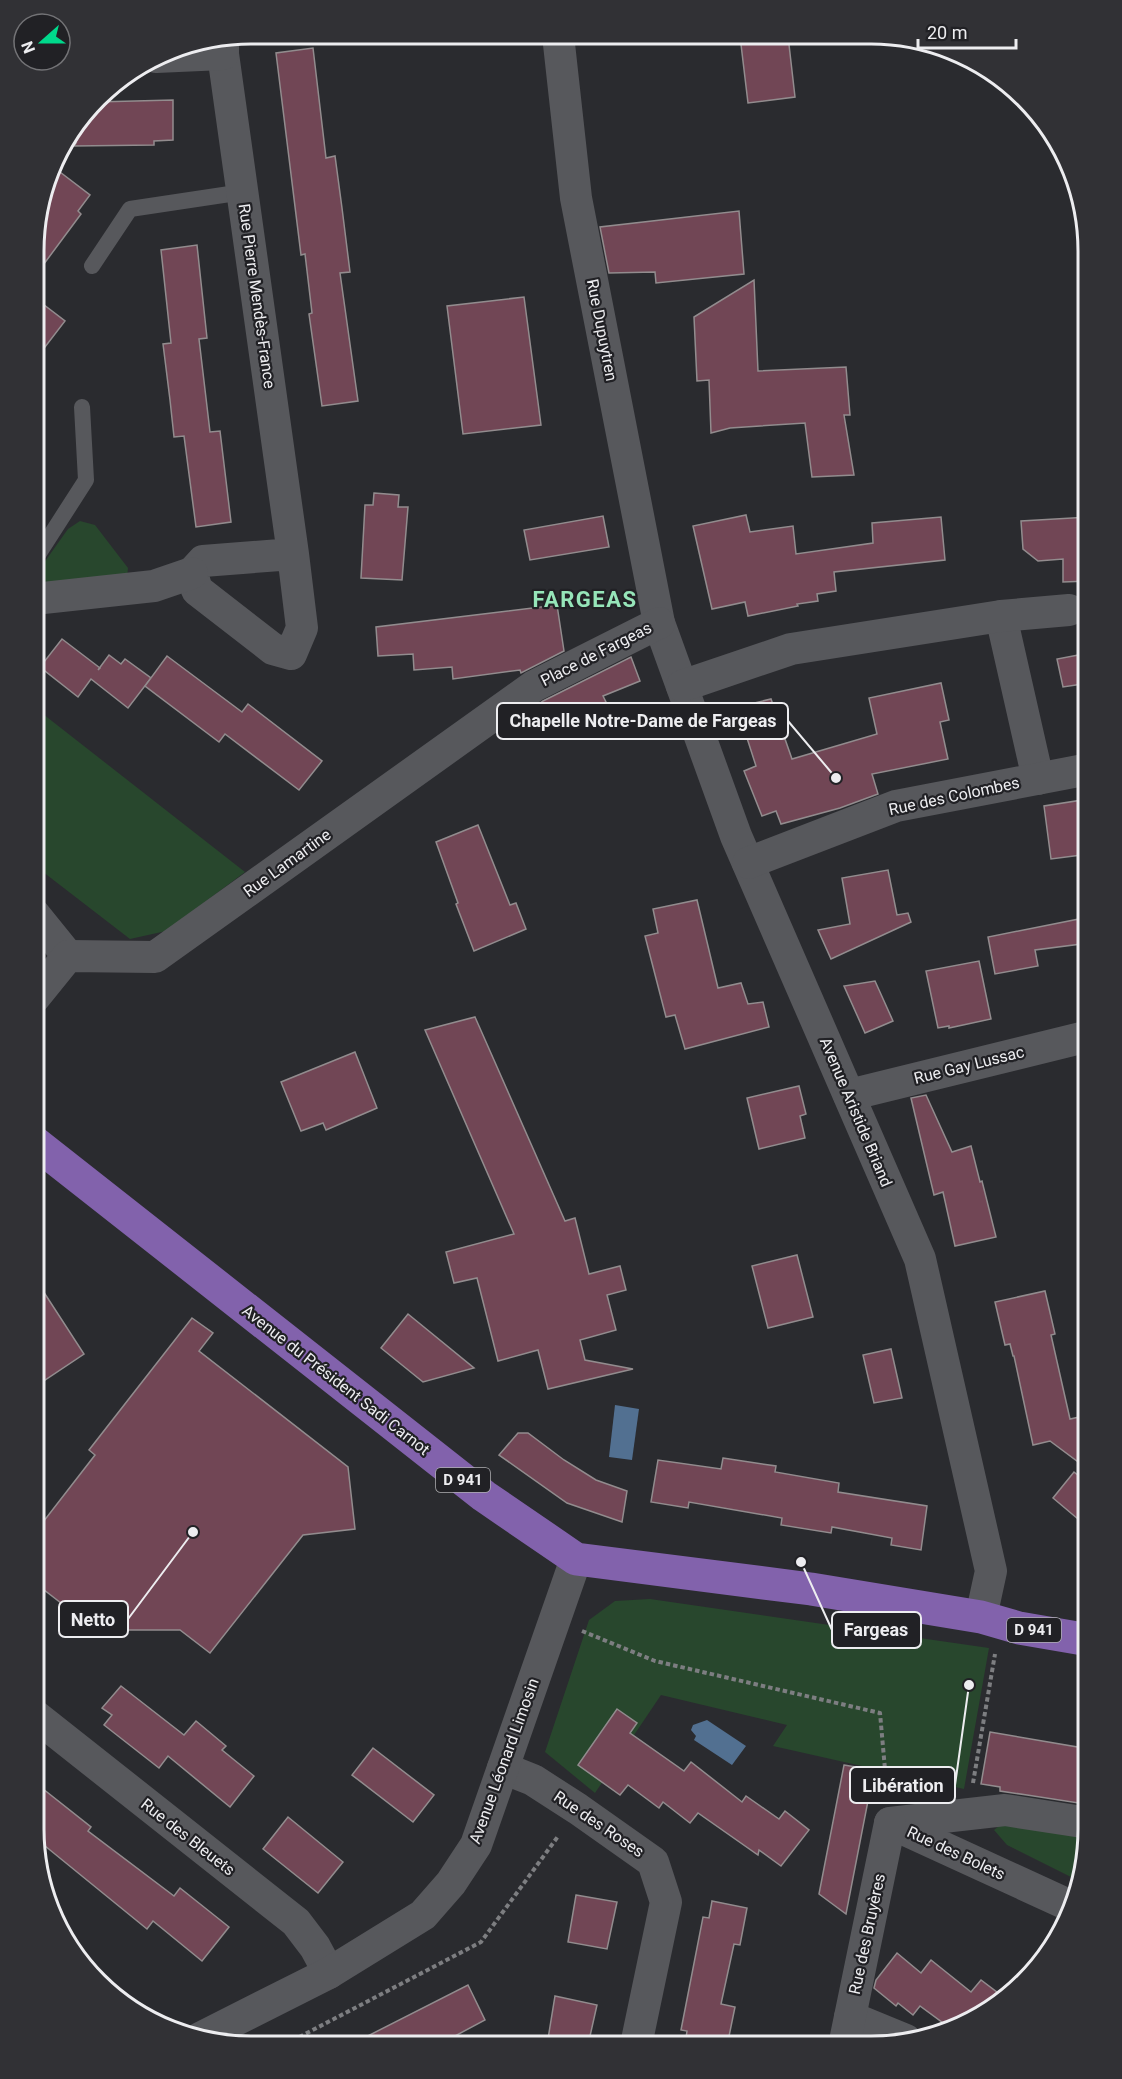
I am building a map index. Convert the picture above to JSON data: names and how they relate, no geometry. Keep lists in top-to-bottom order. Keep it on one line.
{"streets":{"main road":["Avenue du Président Sadi Carnot","D 941"],"street":["Rue Pierre Mendès-France","Rue Dupuytren","Place de Fargeas","Rue des Colombes","Rue Lamartine","Rue Gay Lussac","Avenue Aristide Briand","Avenue Léonard Limosin","Rue des Roses","Rue des Bleuets","Rue des Bolets","Rue des Bruyères"]},"crossings":[["Rue Dupuytren","Place de Fargeas"],["Rue Dupuytren","Avenue Aristide Briand"],["Place de Fargeas","Rue Lamartine"],["Place de Fargeas","Avenue Aristide Briand"],["Rue des Colombes","Avenue Aristide Briand"],["Rue Gay Lussac","Avenue Aristide Briand"],["Avenue Aristide Briand","Avenue du Président Sadi Carnot"],["Avenue Aristide Briand","D 941"],["Avenue du Président Sadi Carnot","D 941"],["Avenue du Président Sadi Carnot","Avenue Léonard Limosin"],["Avenue Léonard Limosin","Rue des Roses"],["Avenue Léonard Limosin","Rue des Bleuets"],["Rue des Bolets","Rue des Bruyères"]],"districts":["FARGEAS"],"places":["Chapelle Notre-Dame de Fargeas","Netto","Fargeas","Libération"],"scale_bar":"20 m","north":"left"}
